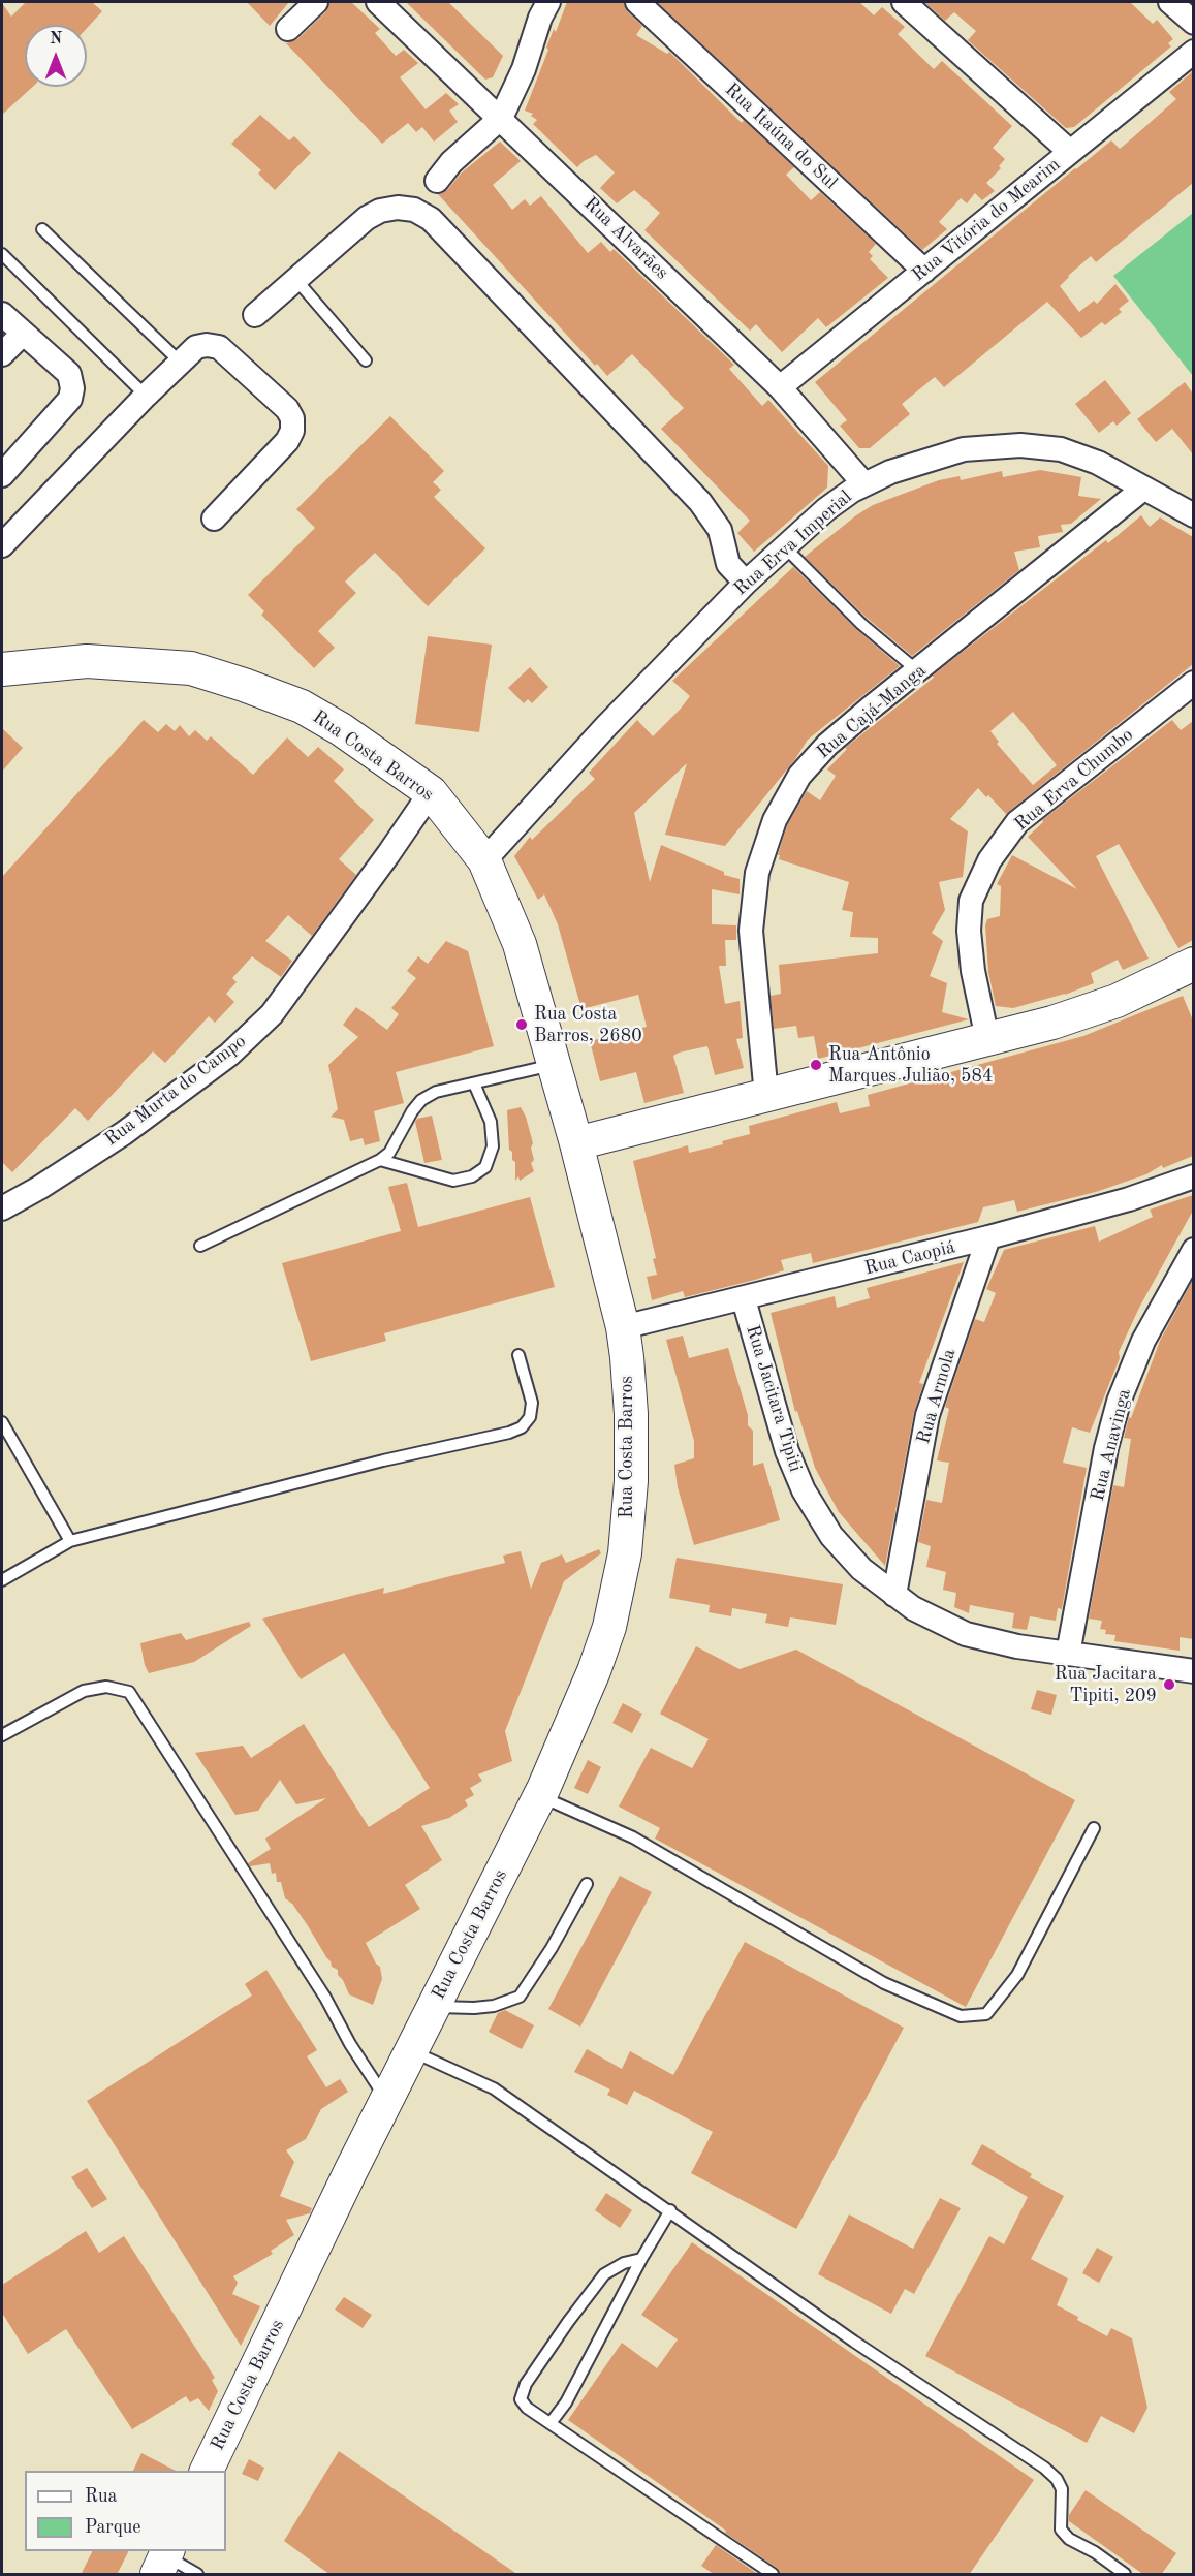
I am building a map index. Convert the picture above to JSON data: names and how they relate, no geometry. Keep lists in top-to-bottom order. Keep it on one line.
{"streets":{"main road":["Rua Costa Barros"],"street":["Rua Itaúna do Sul","Rua Vitória do Mearim","Rua Alvarães","Rua Erva Imperial","Rua Cajá-Manga","Rua Erva Chumbo","Rua Murta do Campo","Rua Caopiá","Rua Armola","Rua Jacitara Tipiti","Rua Anavinga"]},"crossings":[["Rua Itaúna do Sul","Rua Vitória do Mearim"],["Rua Vitória do Mearim","Rua Alvarães"],["Rua Alvarães","Rua Erva Imperial"],["Rua Erva Imperial","Rua Cajá-Manga"],["Rua Erva Imperial","Rua Costa Barros"],["Rua Costa Barros","Rua Murta do Campo"],["Rua Costa Barros","Rua Caopiá"],["Rua Caopiá","Rua Armola"],["Rua Caopiá","Rua Jacitara Tipiti"],["Rua Armola","Rua Jacitara Tipiti"],["Rua Jacitara Tipiti","Rua Anavinga"]],"places":["Rua Costa Barros, 2680","Rua Antônio Marques Julião, 584","Rua Jacitara Tipiti, 209"],"legend":["Rua","Parque"],"north":"top"}
